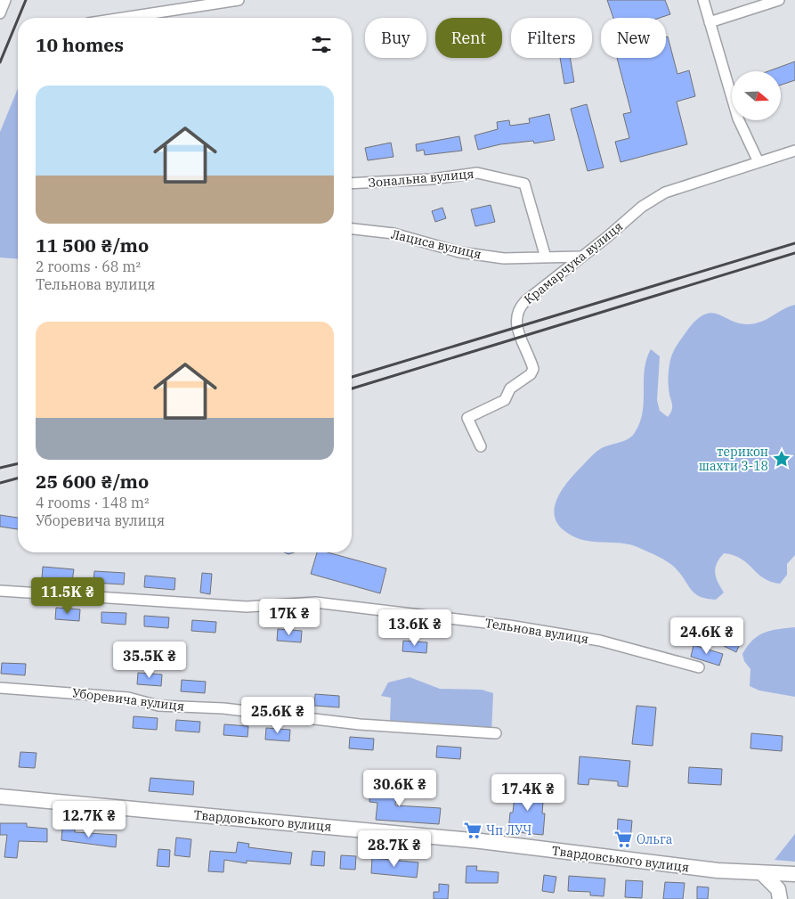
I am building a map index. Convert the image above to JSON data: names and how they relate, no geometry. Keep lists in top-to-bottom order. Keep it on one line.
{"streets":{"main road":["Твардовського вулиця"],"street":["Зональна вулиця","Лациса вулиця","Крамарчука вулиця","Тельнова вулиця","Уборевича вулиця"]},"crossings":[["Зональна вулиця","Лациса вулиця"],["Лациса вулиця","Крамарчука вулиця"]],"places":{"place":["терикон шахти 3-18"],"supermarket":["Чп ЛУЧ","Ольга"]},"north":"right","page":{"chip":["Buy","Rent","Filters","New"],"heading":"10 homes","list":[{"name":"11 500 ₴/mo","note":"2 rooms · 68 m² · Тельнова вулиця"},{"name":"25 600 ₴/mo","note":"4 rooms · 148 m² · Уборевича вулиця"}],"price":["11.5K ₴","17K ₴","13.6K ₴","24.6K ₴","35.5K ₴","25.6K ₴","30.6K ₴","17.4K ₴","12.7K ₴","28.7K ₴"]}}
